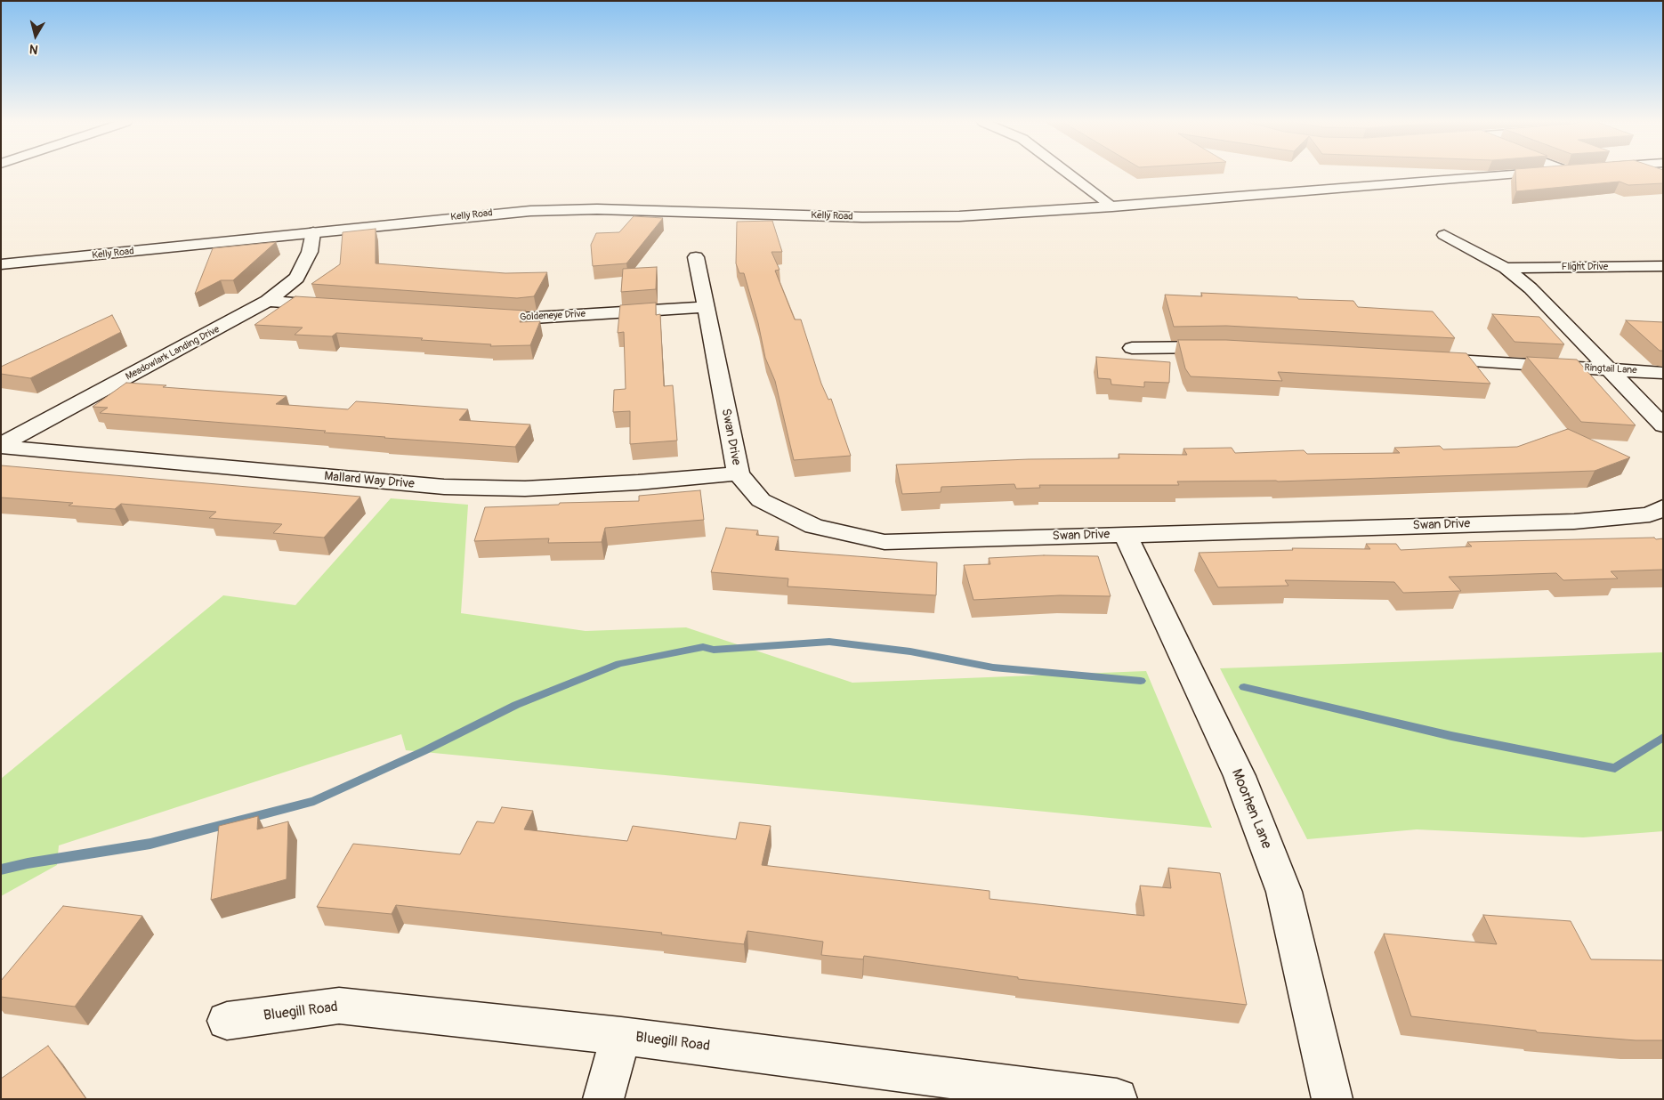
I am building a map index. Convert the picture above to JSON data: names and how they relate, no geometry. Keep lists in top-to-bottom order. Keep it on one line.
{"streets":{"street":["Kelly Road","Flight Drive","Goldeneye Drive","Meadowlark Landing Drive","Ringtail Lane","Swan Drive","Mallard Way Drive","Moorhen Lane","Bluegill Road"]},"crossings":[["Kelly Road","Meadowlark Landing Drive"],["Goldeneye Drive","Swan Drive"],["Meadowlark Landing Drive","Mallard Way Drive"],["Swan Drive","Mallard Way Drive"],["Swan Drive","Moorhen Lane"]],"north":"bottom"}
